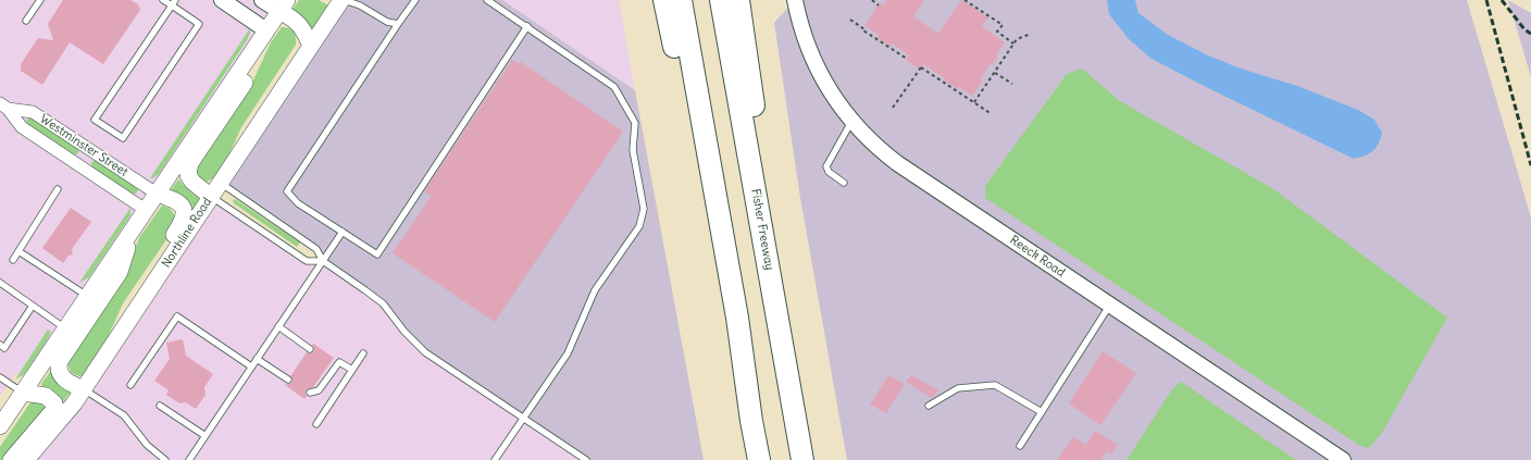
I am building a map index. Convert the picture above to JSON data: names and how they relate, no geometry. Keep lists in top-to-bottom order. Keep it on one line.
{"streets":{"highway":["Fisher Freeway"],"main road":["Northline Road"],"street":["Westminster Street","Reeck Road"]}}
